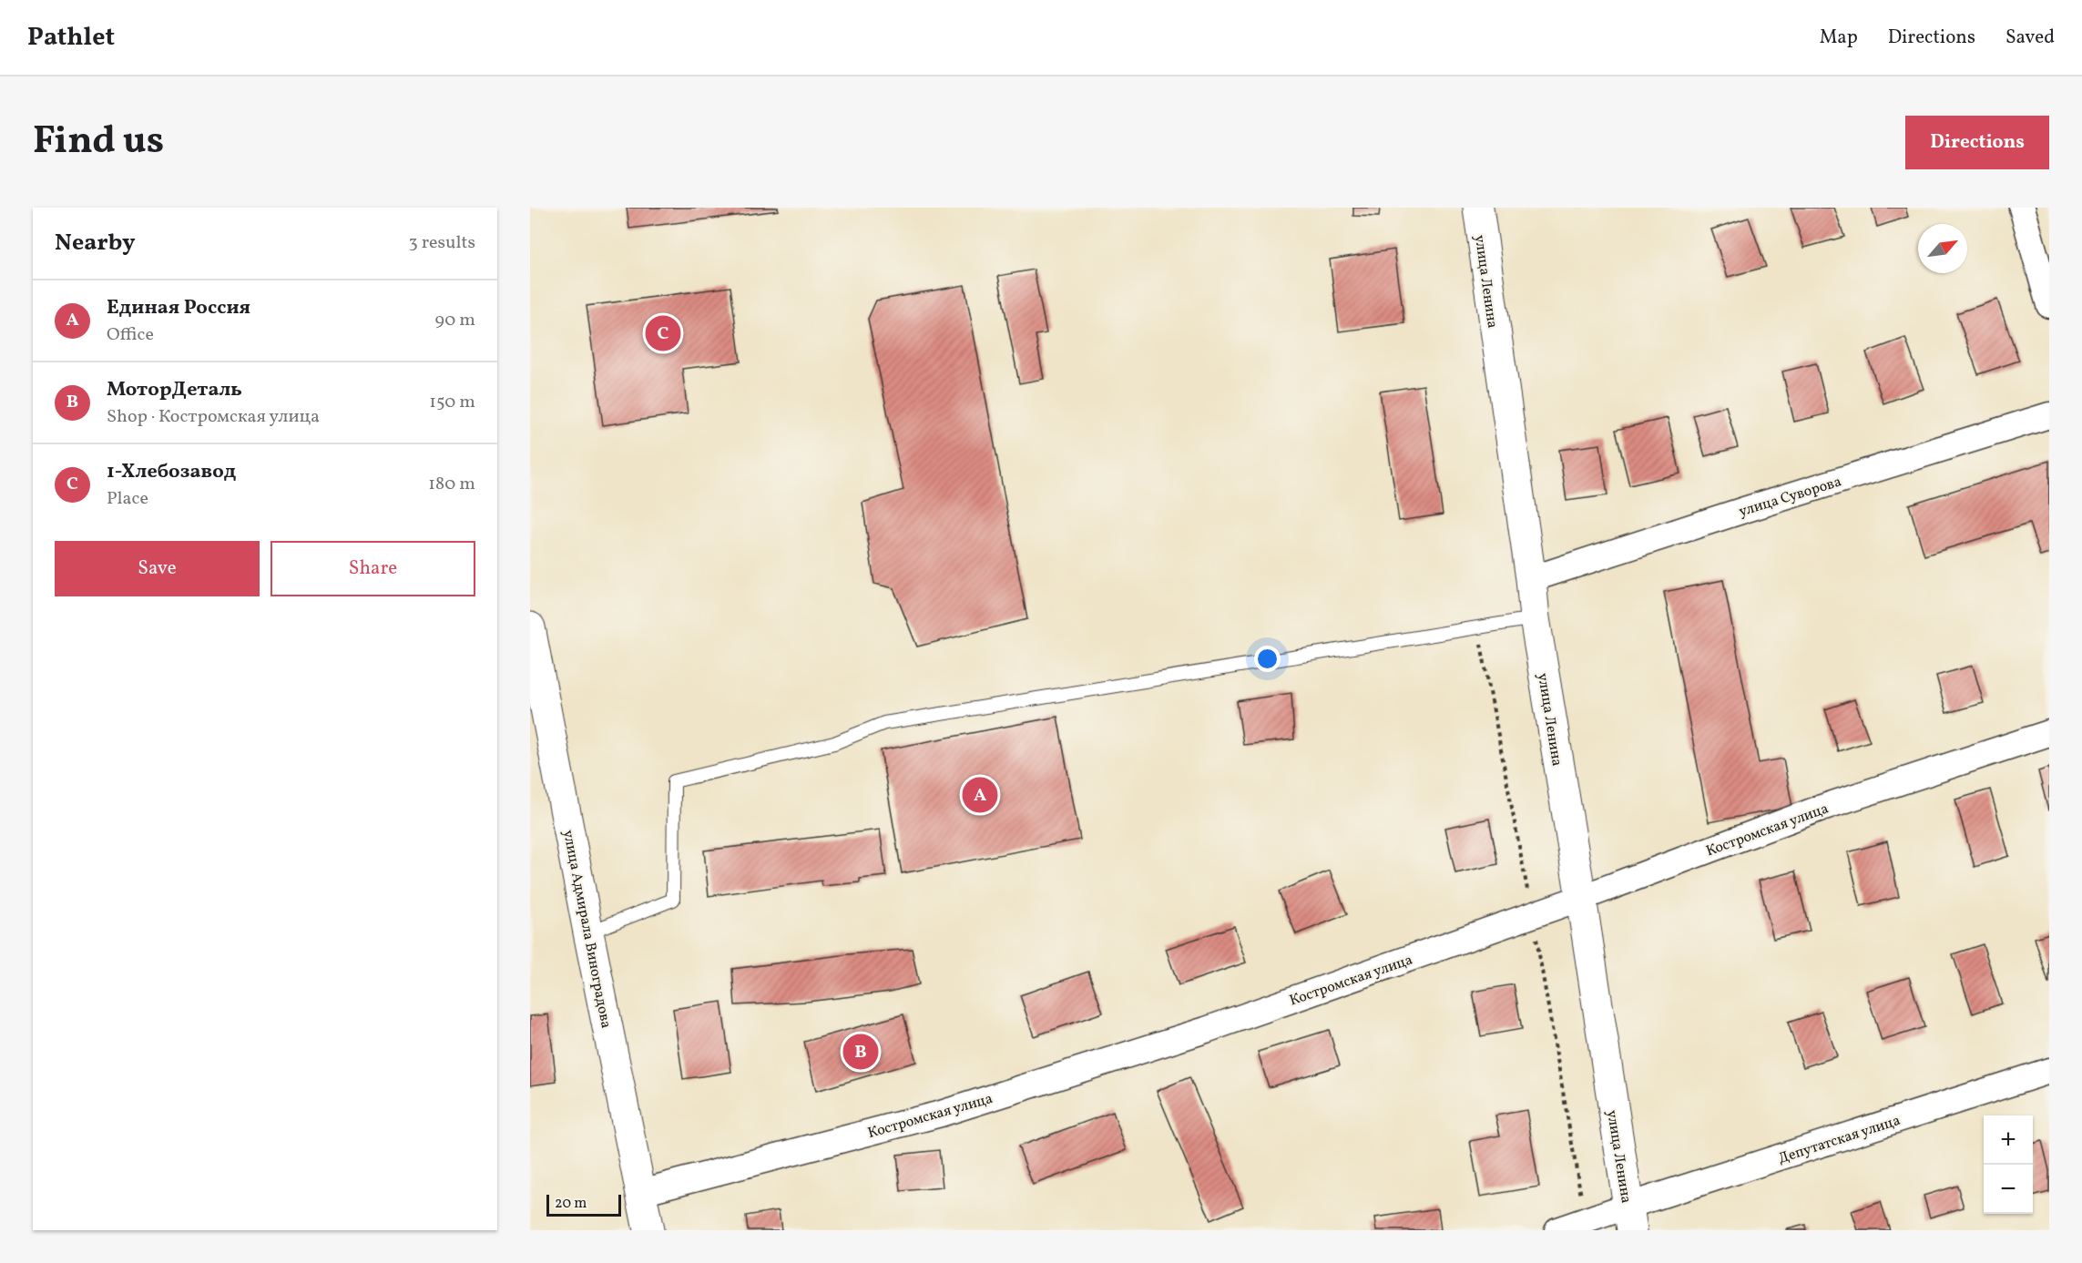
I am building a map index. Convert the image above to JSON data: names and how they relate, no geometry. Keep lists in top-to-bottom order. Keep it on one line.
{"streets":{"street":["улица Ленина","улица Суворова","Костромская улица","улица Адмирала Виноградова","Депутатская улица"]},"crossings":[["улица Ленина","улица Суворова"],["улица Ленина","Костромская улица"],["улица Ленина","Депутатская улица"],["Костромская улица","улица Адмирала Виноградова"]],"scale_bar":"20 m","north":"top right","page":{"header":"Pathlet","nav":["Map","Directions","Saved"],"title":"Find us","buttons":["Directions",["Save","Share"]],"heading":["Nearby","3 results"],"list":[{"mark":"A","name":"Единая Россия","note":"Office","value":"90 m"},{"mark":"B","name":"МоторДеталь","note":"Shop · Костромская улица","value":"150 m"},{"mark":"C","name":"1-Хлебозавод","note":"Place","value":"180 m"}],"pins":["C","A","B"],"map_buttons":["+","−"],"scale":"20 m"}}
